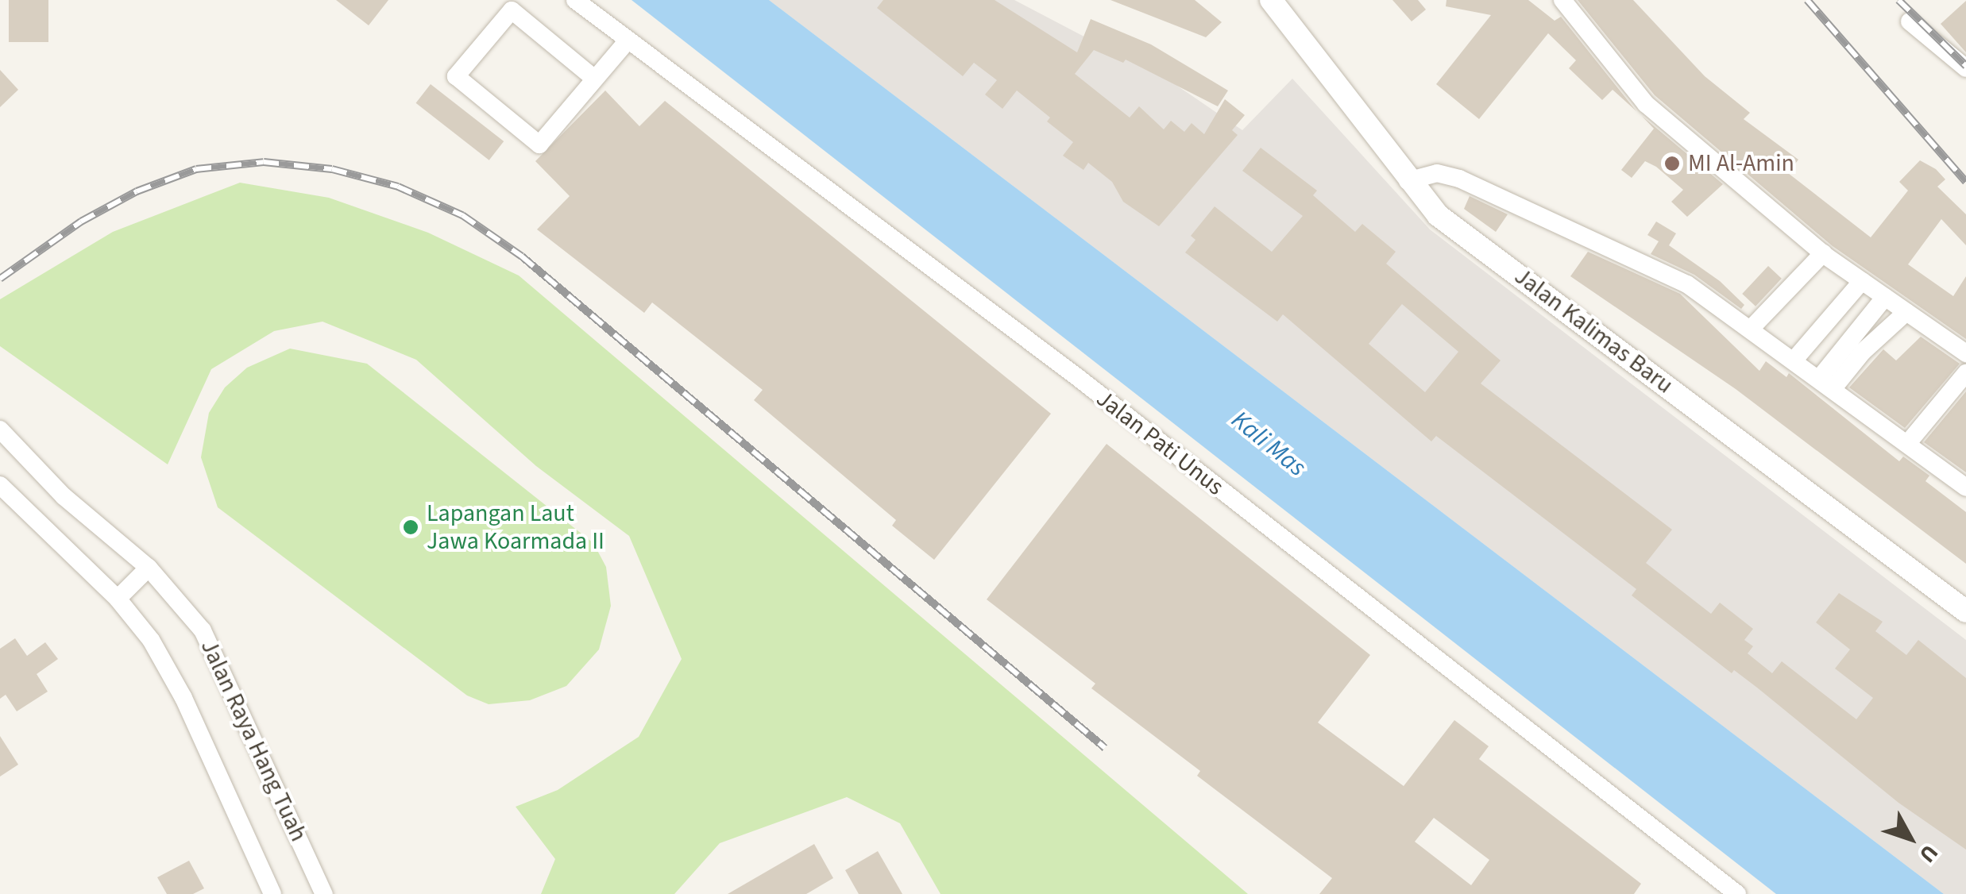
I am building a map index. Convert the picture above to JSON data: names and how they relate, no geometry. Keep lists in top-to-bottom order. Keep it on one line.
{"streets":{"street":["Jalan Kalimas Baru","Jalan Pati Unus","Jalan Raya Hang Tuah"]},"water":["Kali Mas"],"places":["MI Al-Amin","Lapangan Laut Jawa Koarmada II"],"north":"bottom right"}
